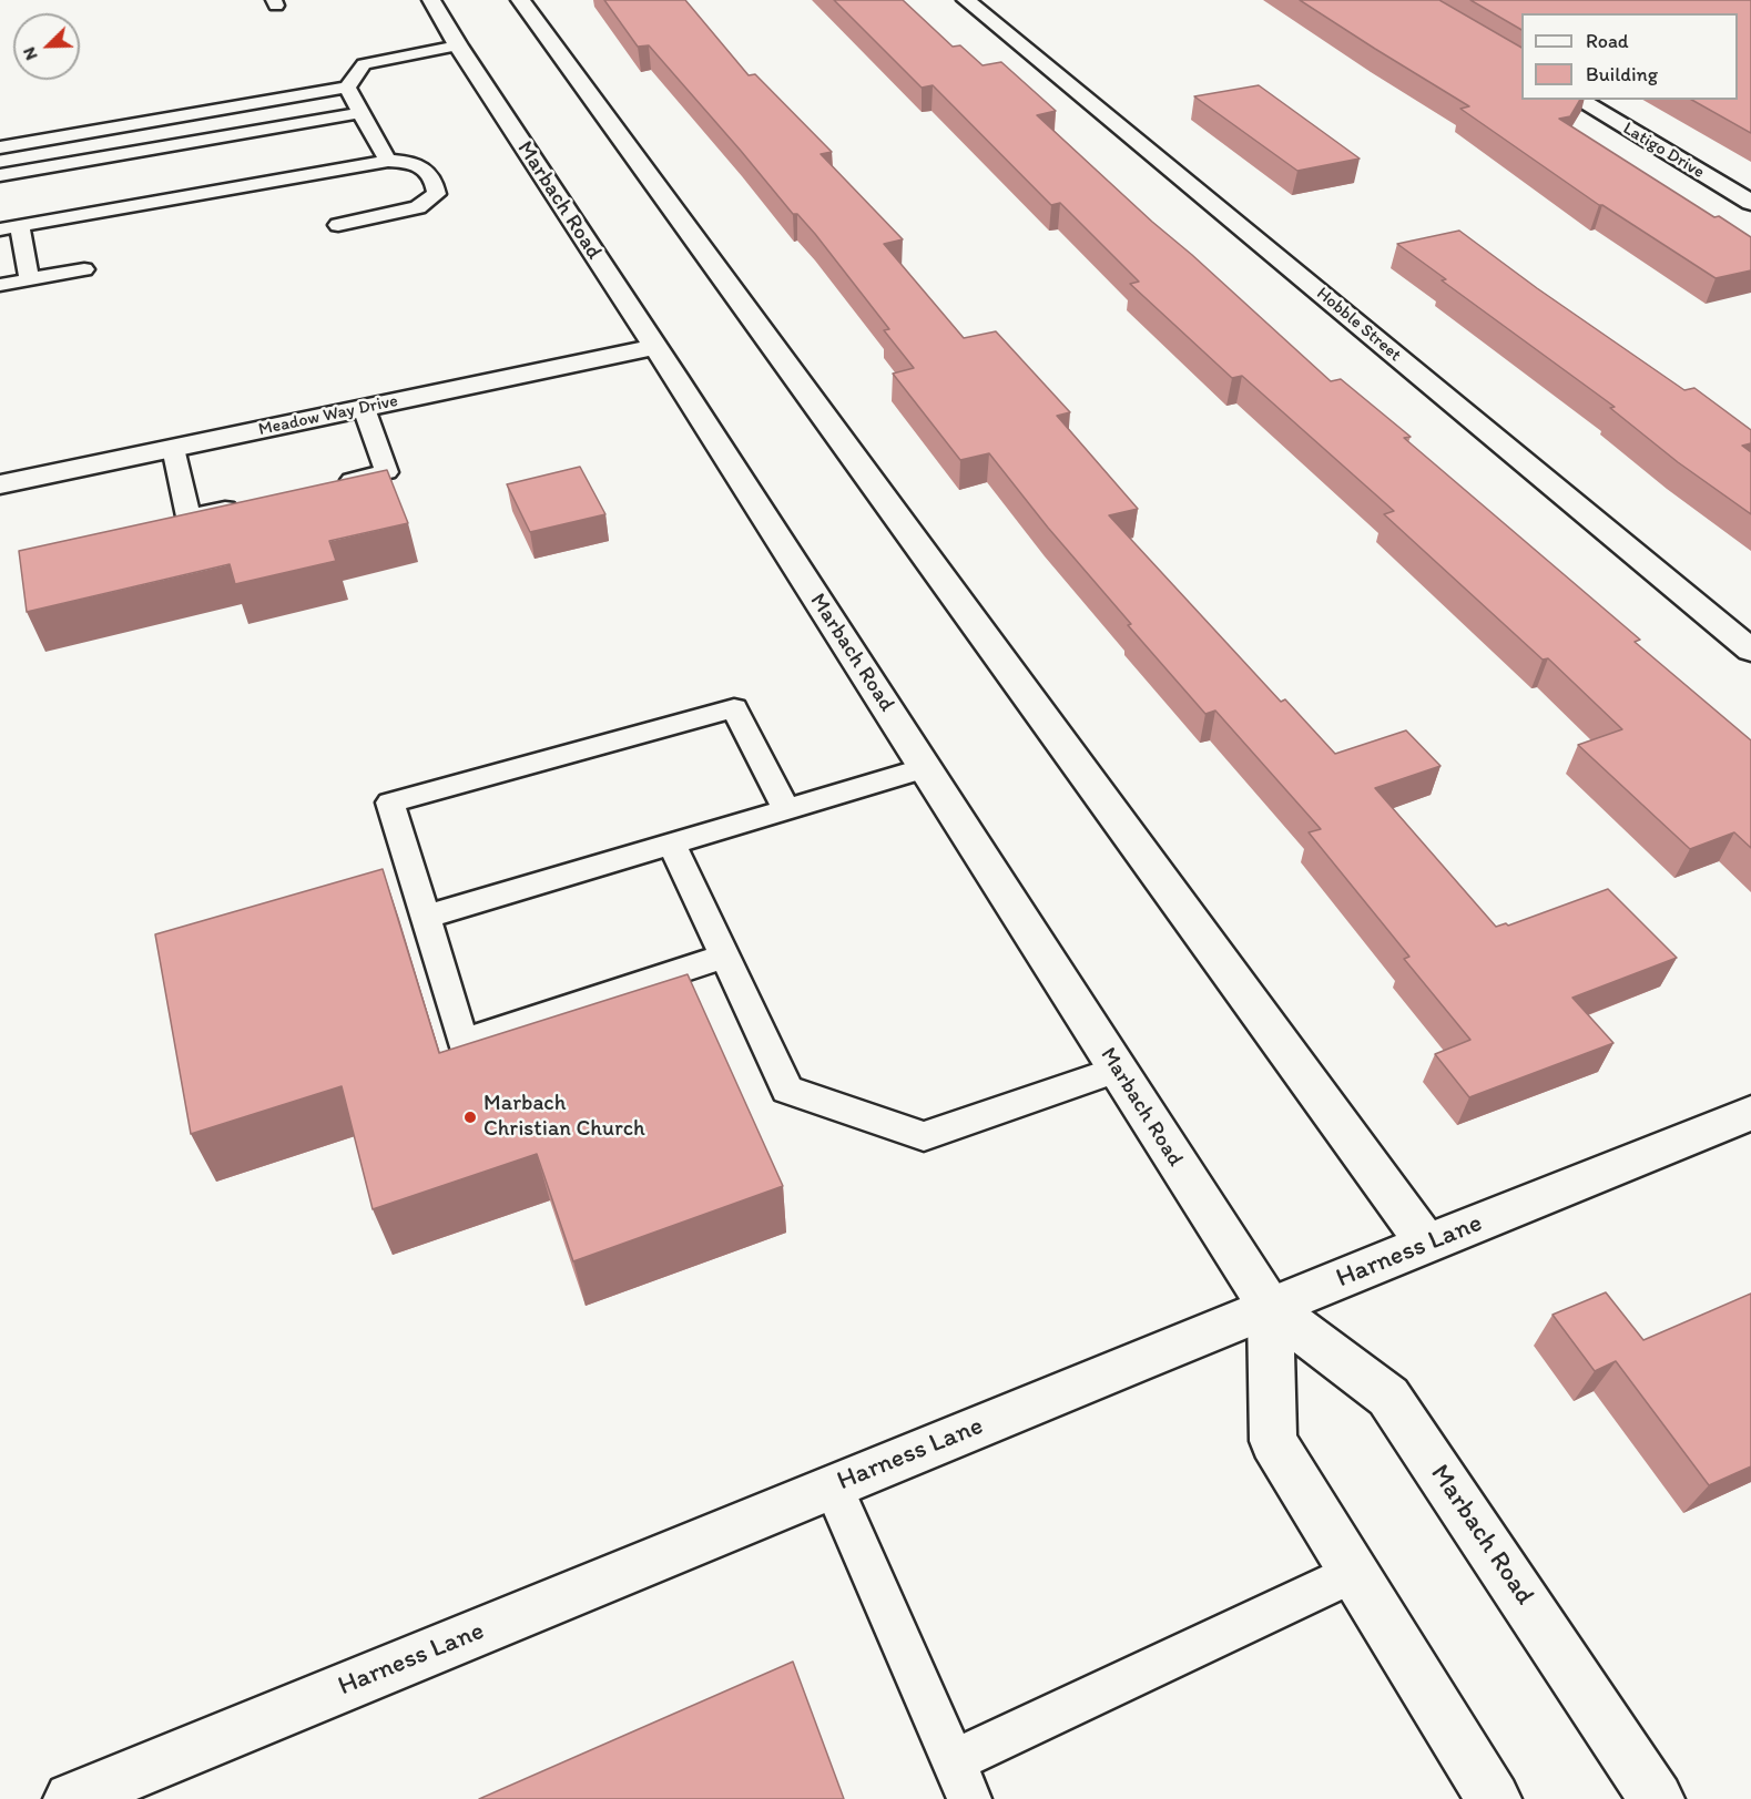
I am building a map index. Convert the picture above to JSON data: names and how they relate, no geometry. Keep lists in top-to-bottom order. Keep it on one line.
{"streets":{"street":["Latigo Drive","Marbach Road","Hobble Street","Meadow Way Drive","Harness Lane"]},"crossings":[["Marbach Road","Meadow Way Drive"],["Marbach Road","Harness Lane"]],"places":["Marbach Christian Church"],"legend":["Road","Building"],"north":"bottom left"}
